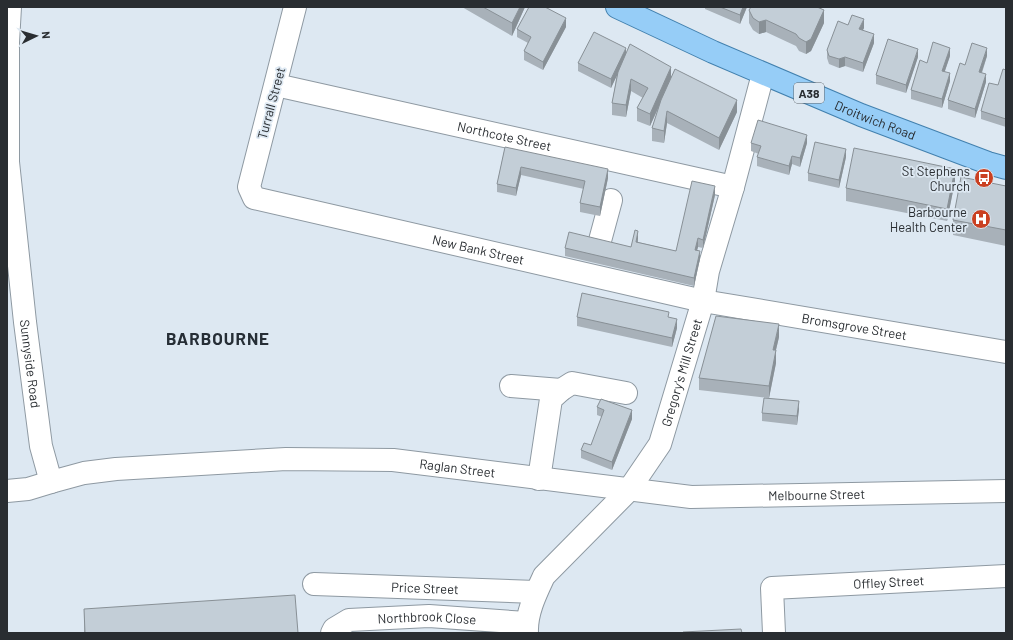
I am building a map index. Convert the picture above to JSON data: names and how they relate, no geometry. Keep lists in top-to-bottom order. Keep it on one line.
{"streets":{"main road":["A38","Droitwich Road"],"street":["Turrall Street","Northcote Street","New Bank Street","Bromsgrove Street","Sunnyside Road","Gregory's Mill Street","Raglan Street","Melbourne Street","Offley Street","Price Street","Northbrook Close"]},"crossings":[["Turrall Street","Northcote Street"],["Turrall Street","New Bank Street"],["Droitwich Road","Gregory's Mill Street"],["Northcote Street","Gregory's Mill Street"],["New Bank Street","Bromsgrove Street"],["New Bank Street","Gregory's Mill Street"],["Bromsgrove Street","Gregory's Mill Street"],["Sunnyside Road","Raglan Street"],["Gregory's Mill Street","Raglan Street"],["Gregory's Mill Street","Melbourne Street"],["Gregory's Mill Street","Price Street"],["Gregory's Mill Street","Northbrook Close"],["Raglan Street","Melbourne Street"]],"districts":["BARBOURNE"],"places":{"bus stop":["St Stephens Church"],"hospital":["Barbourne Health Center"]},"north":"right"}
